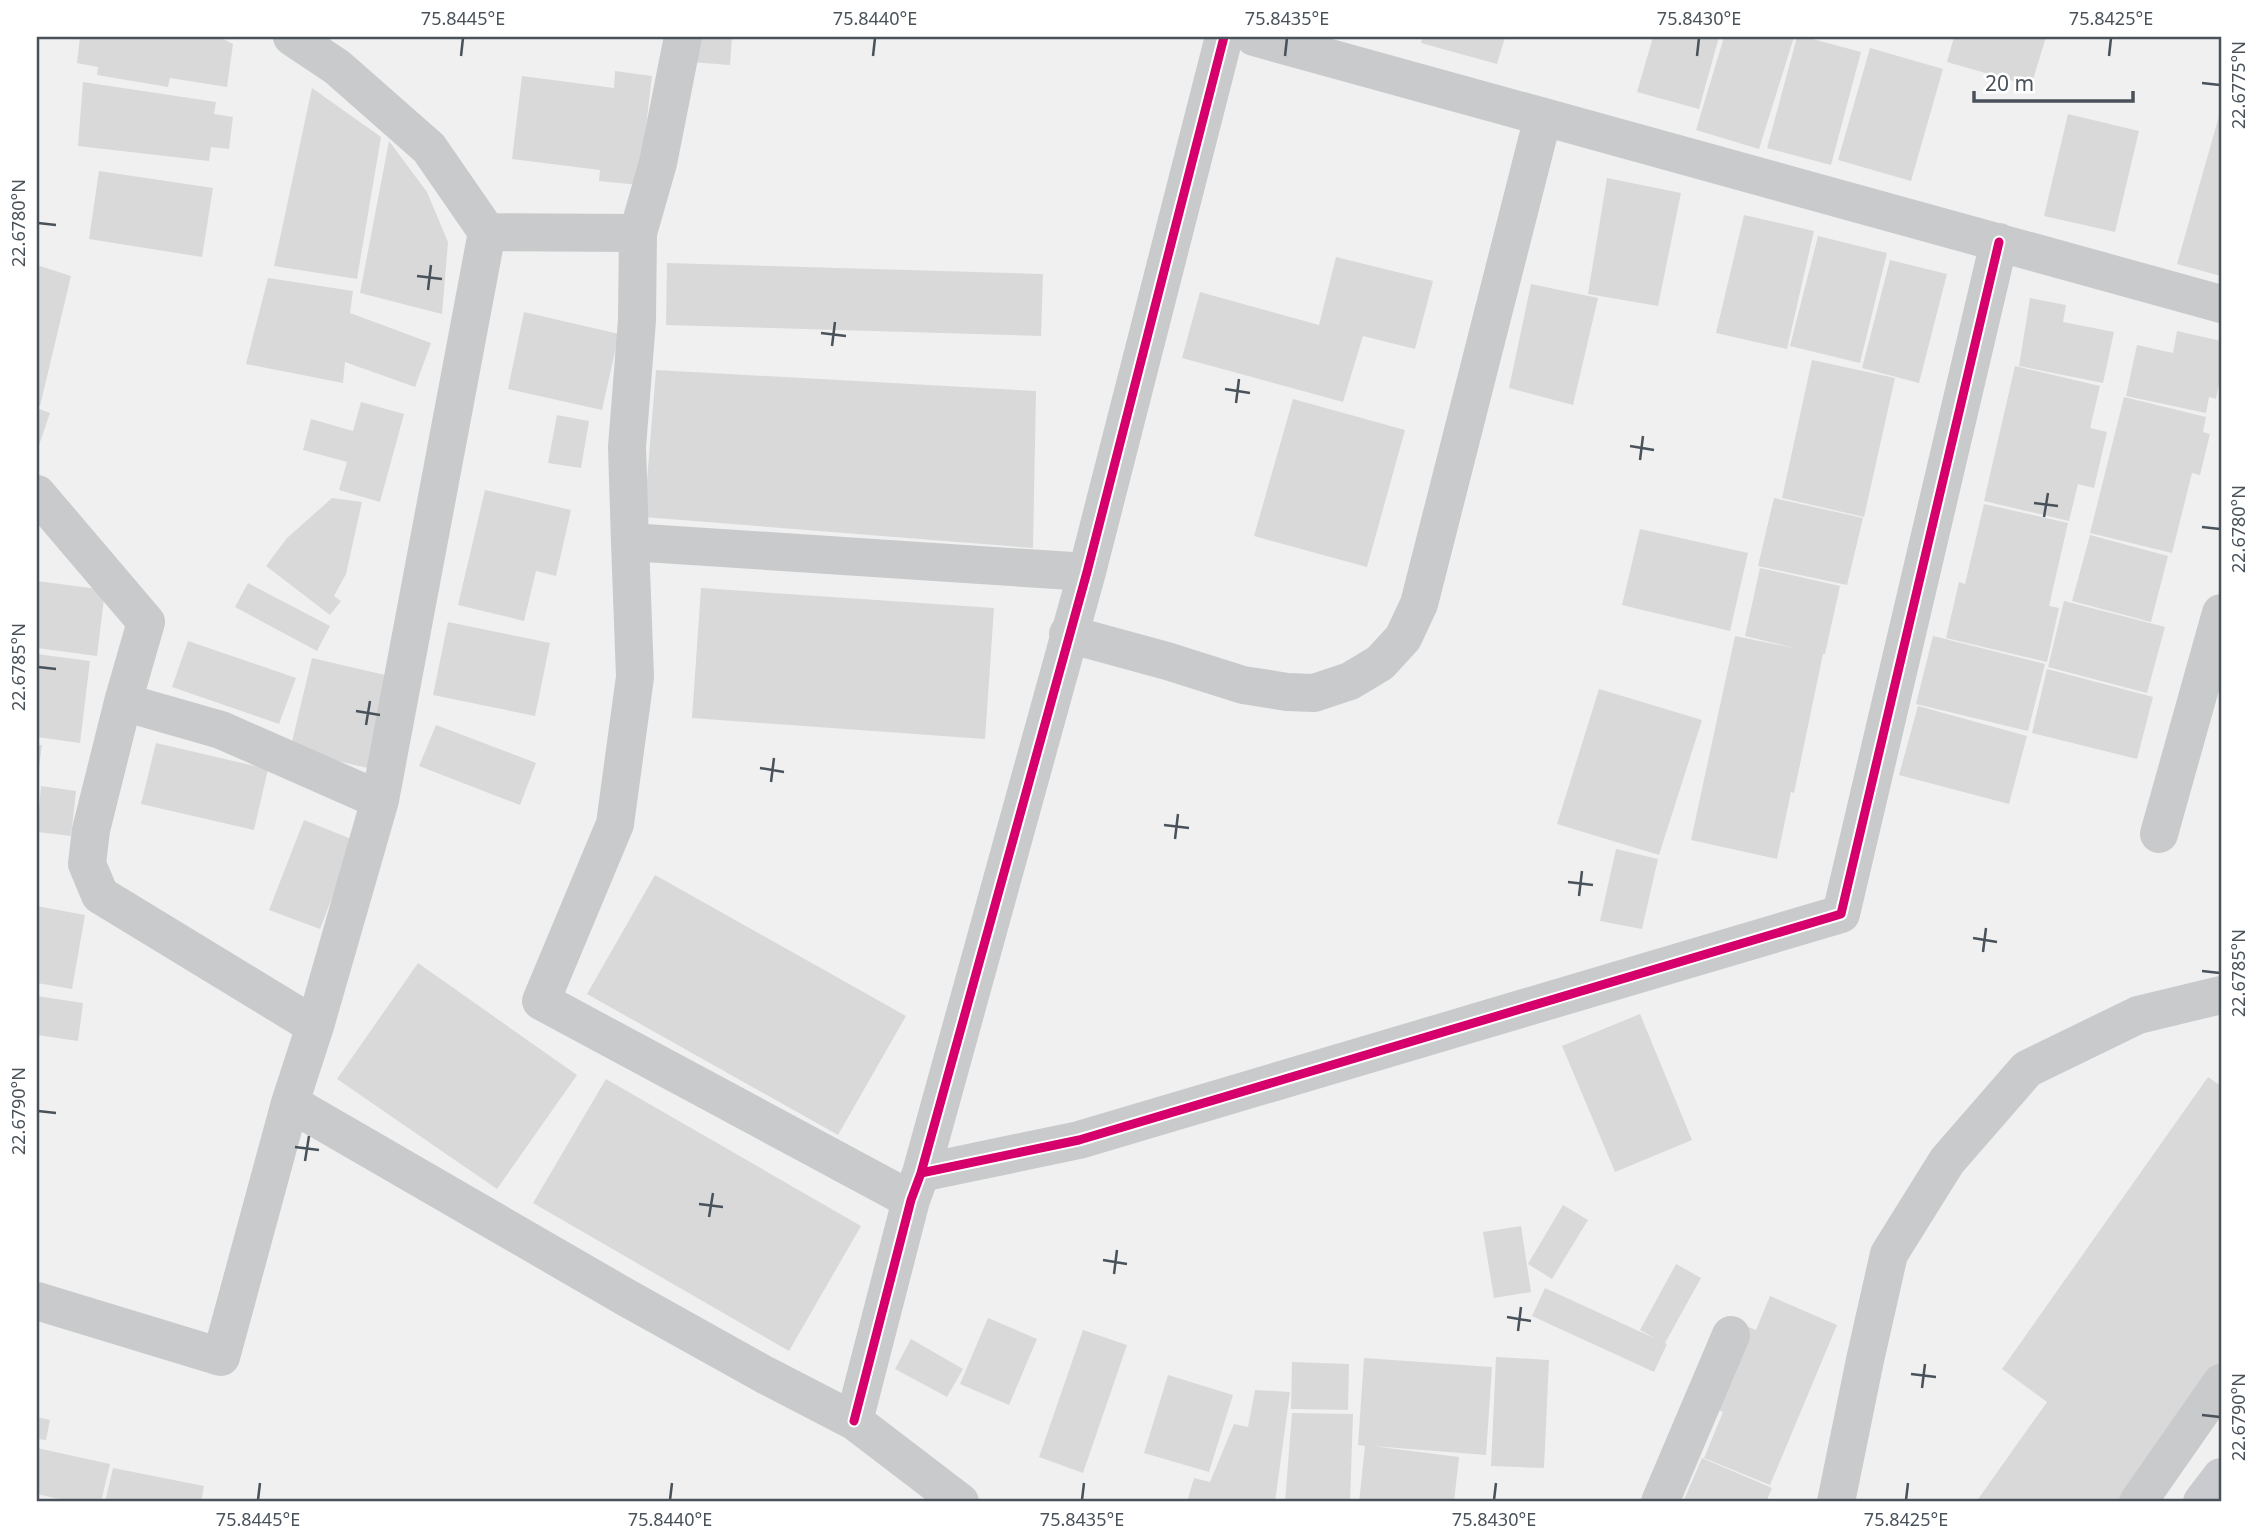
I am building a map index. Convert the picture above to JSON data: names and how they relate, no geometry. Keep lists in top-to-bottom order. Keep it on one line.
{"scale_bar":"20 m","coordinates":["75.8445°E","75.8440°E","75.8435°E","75.8430°E","75.8425°E","22.6775°N","22.6780°N","22.6785°N","22.6790°N"]}
